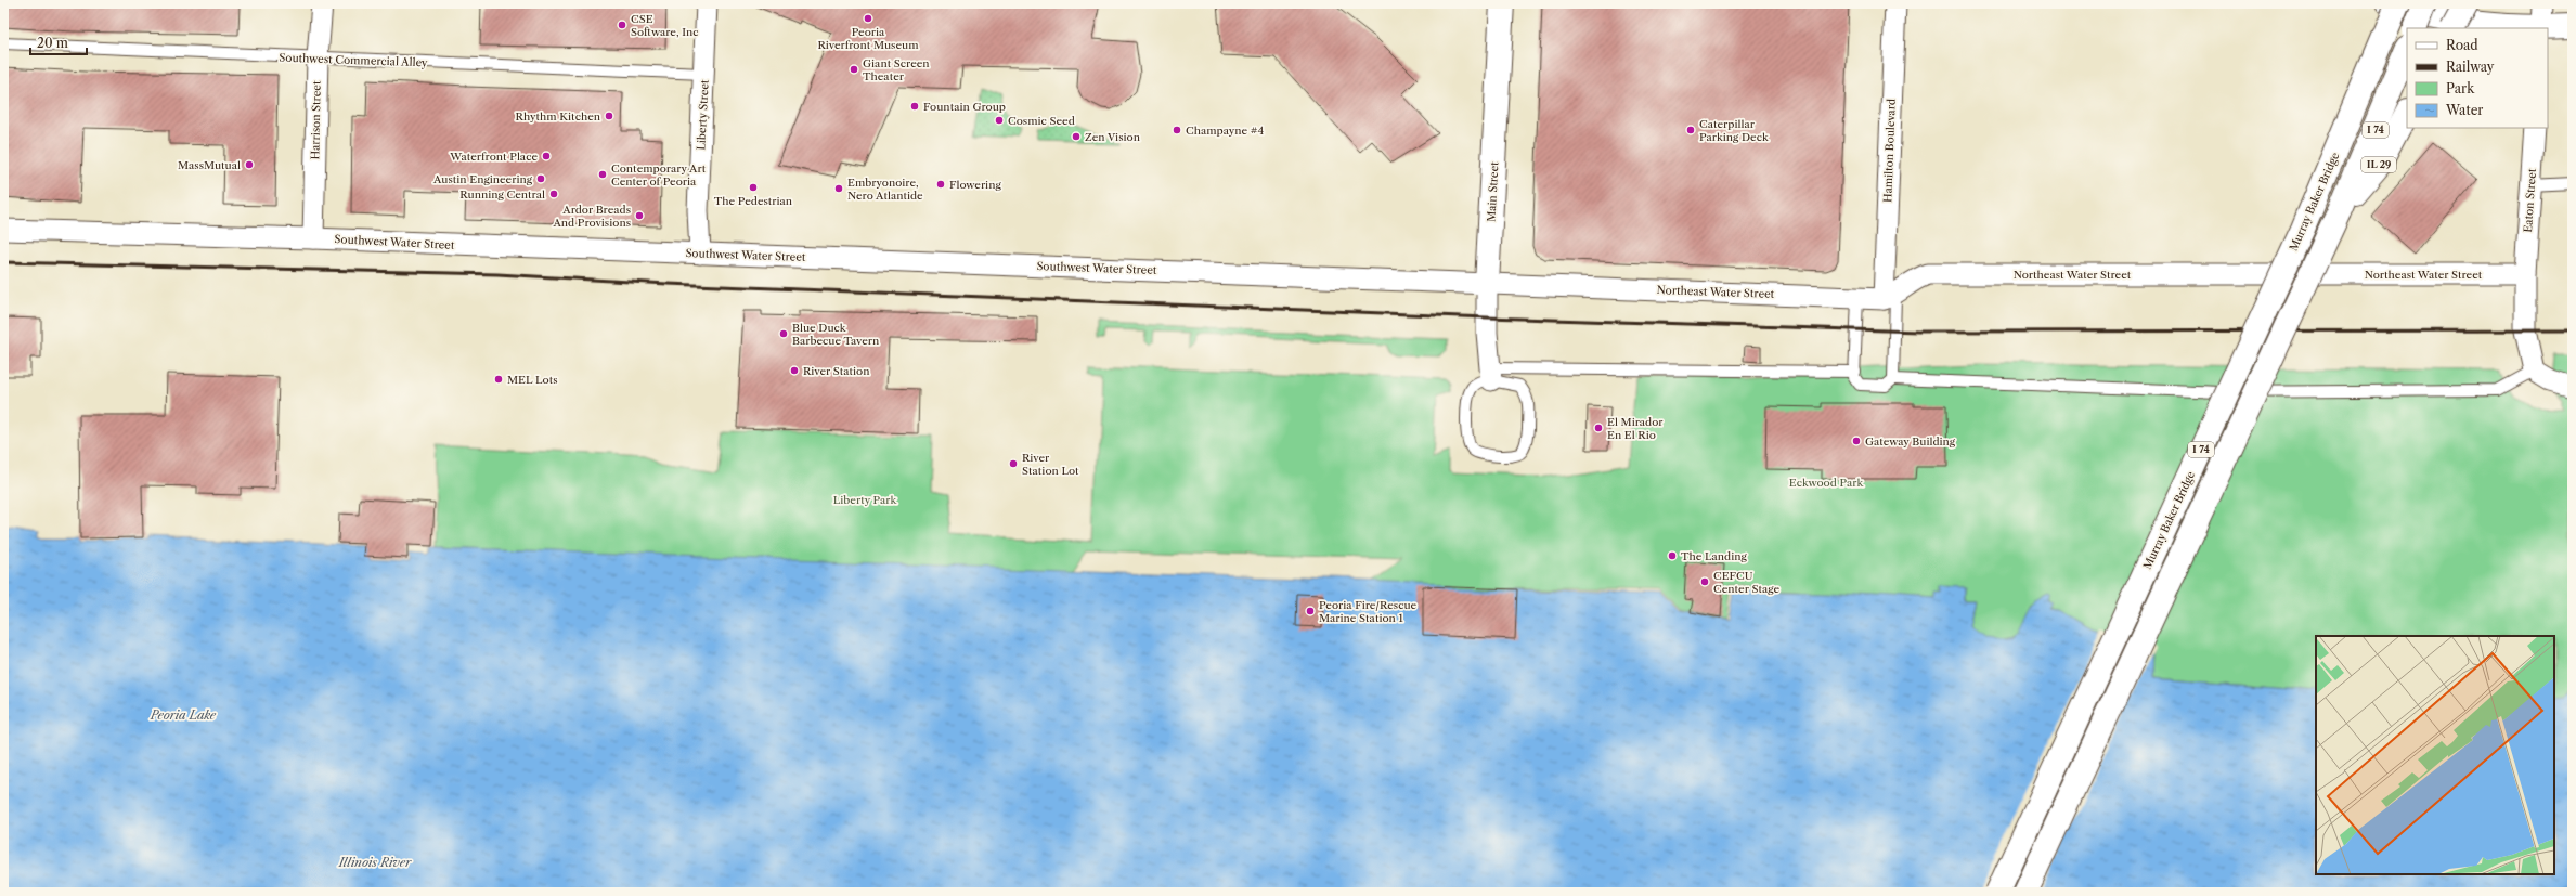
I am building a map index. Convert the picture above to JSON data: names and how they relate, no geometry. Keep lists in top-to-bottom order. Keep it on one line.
{"streets":{"main road":["I 74","IL 29","Main Street","Murray Baker Bridge"],"street":["Liberty Street","Harrison Street","Hamilton Boulevard","Eaton Street","Southwest Water Street","Northeast Water Street"],"lane":["Southwest Commercial Alley"]},"crossings":[["Southwest Commercial Alley","Liberty Street"],["Southwest Commercial Alley","Harrison Street"],["Liberty Street","Southwest Water Street"],["Harrison Street","Southwest Water Street"],["I 74","IL 29"],["Hamilton Boulevard","Northeast Water Street"],["Main Street","Southwest Water Street"],["Main Street","Northeast Water Street"],["Eaton Street","Northeast Water Street"],["Southwest Water Street","Northeast Water Street"]],"water":["Peoria Lake","Illinois River"],"parks":["Eckwood Park","Liberty Park"],"places":["Peoria Riverfront Museum","CSE Software, Inc","Giant Screen Theater","Fountain Group","Rhythm Kitchen","Cosmic Seed","Champayne #4","Caterpillar Parking Deck","Zen Vision","Waterfront Place","MassMutual","Contemporary Art Center of Peoria","Austin Engineering","Flowering","The Pedestrian","Embryonoire, Nero Atlantide","Running Central","Ardor Breads And Provisions","Blue Duck Barbecue Tavern","River Station","MEL Lots","El Mirador En El Rio","Gateway Building","River Station Lot","The Landing","CEFCU Center Stage","Peoria Fire/Rescue Marine Station 1"],"legend":["Road","Railway","Park","Water"],"scale_bar":"20 m"}
